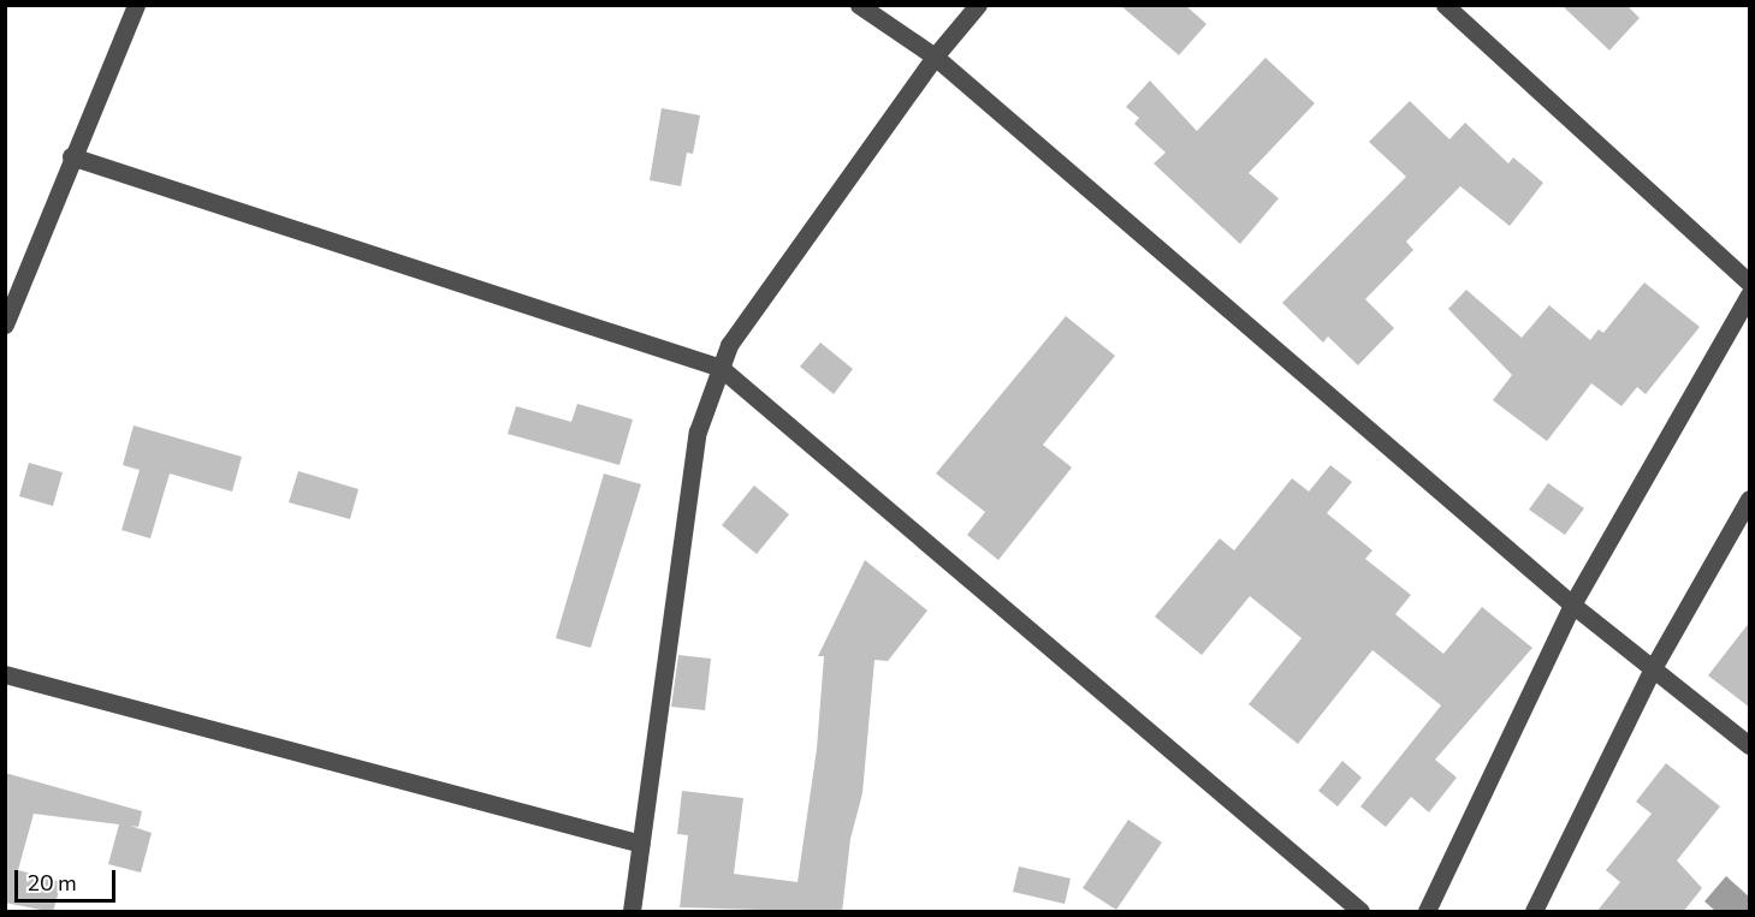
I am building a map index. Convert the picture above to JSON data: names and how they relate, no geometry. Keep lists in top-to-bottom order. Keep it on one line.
{"scale_bar":"20 m"}
